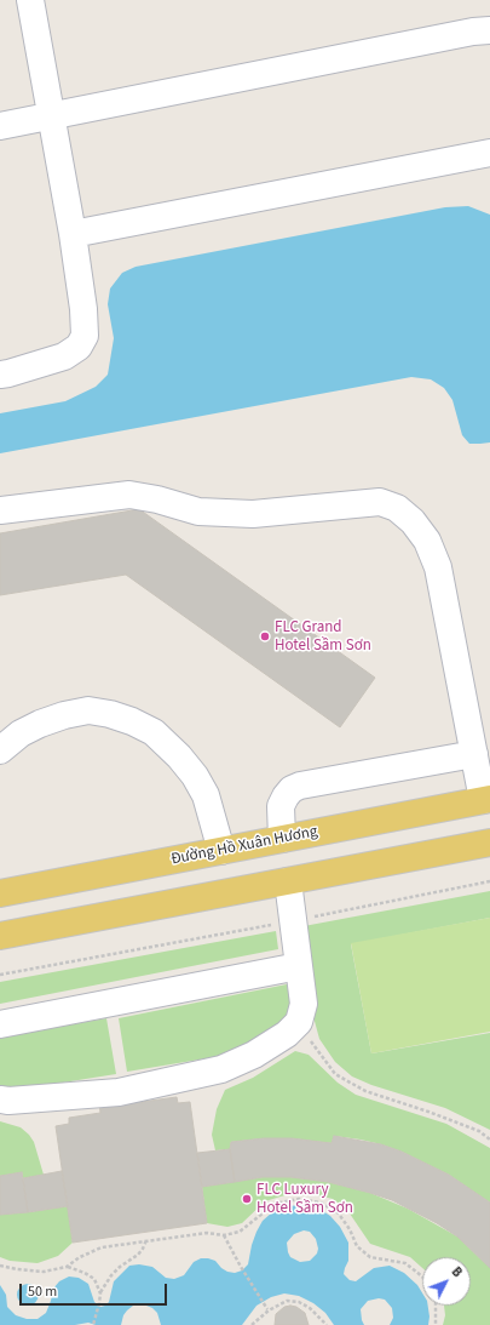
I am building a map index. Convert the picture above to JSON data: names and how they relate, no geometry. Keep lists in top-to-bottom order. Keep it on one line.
{"streets":{"main road":["Đường Hồ Xuân Hương"]},"places":["FLC Grand Hotel Sầm Sơn","FLC Luxury Hotel Sầm Sơn"],"scale_bar":"50 m","north":"top right"}
